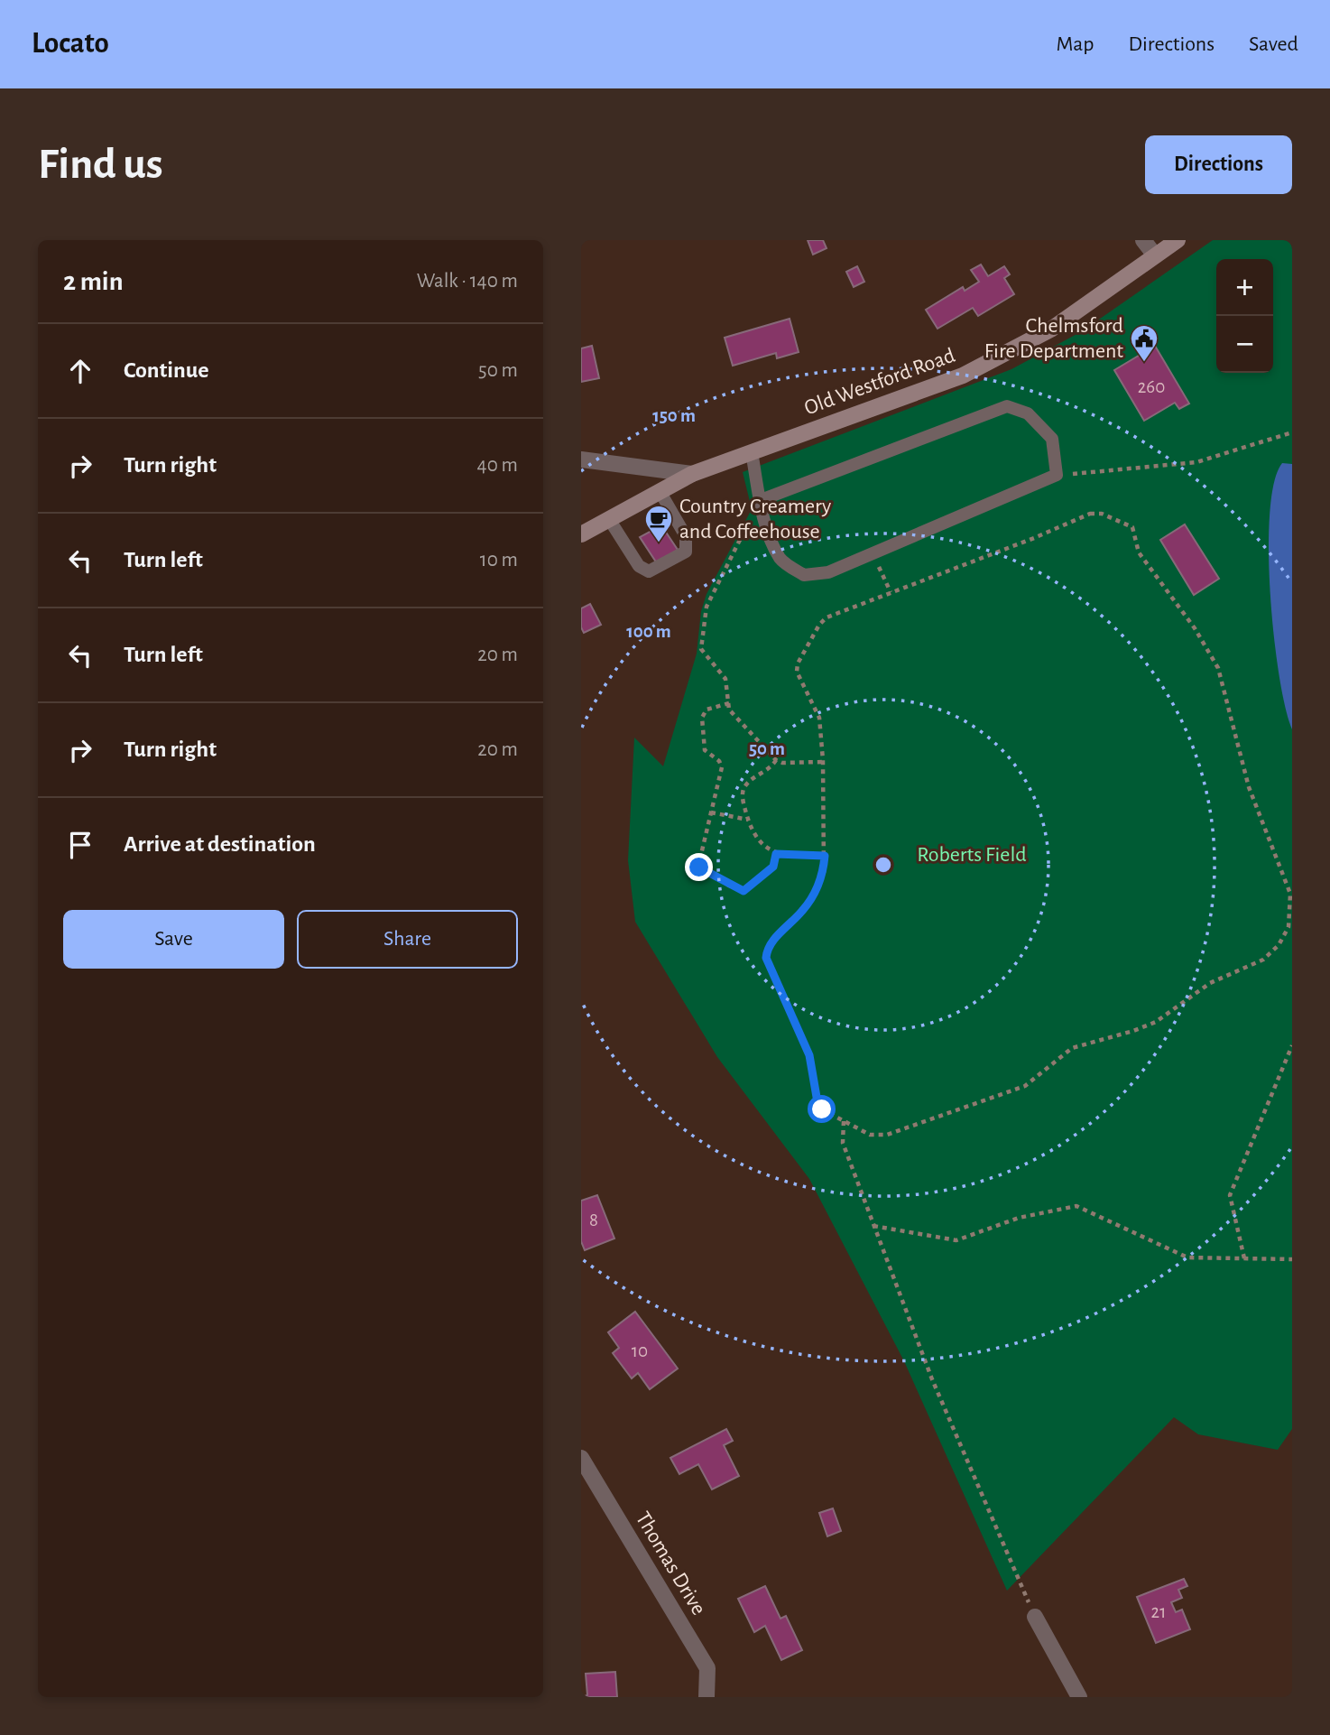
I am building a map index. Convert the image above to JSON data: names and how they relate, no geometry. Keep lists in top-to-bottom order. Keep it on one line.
{"streets":{"main road":["Old Westford Road"],"street":["Thomas Drive"]},"parks":["Roberts Field"],"places":{"public building":["Chelmsford Fire Department"],"cafe":["Country Creamery and Coffeehouse"]},"house_numbers":["260","8","10","21"],"page":{"header":"Locato","nav":["Map","Directions","Saved"],"buttons":["Directions",["Save","Share"]],"title":"Find us","heading":["2 min","Walk · 140 m"],"map_buttons":["+","−"],"list":[["Continue","50 m"],["Turn right","40 m"],["Turn left","10 m"],["Turn left","20 m"],["Turn right","20 m"],"Arrive at destination"]},"rings":["150 m","100 m","50 m"]}
